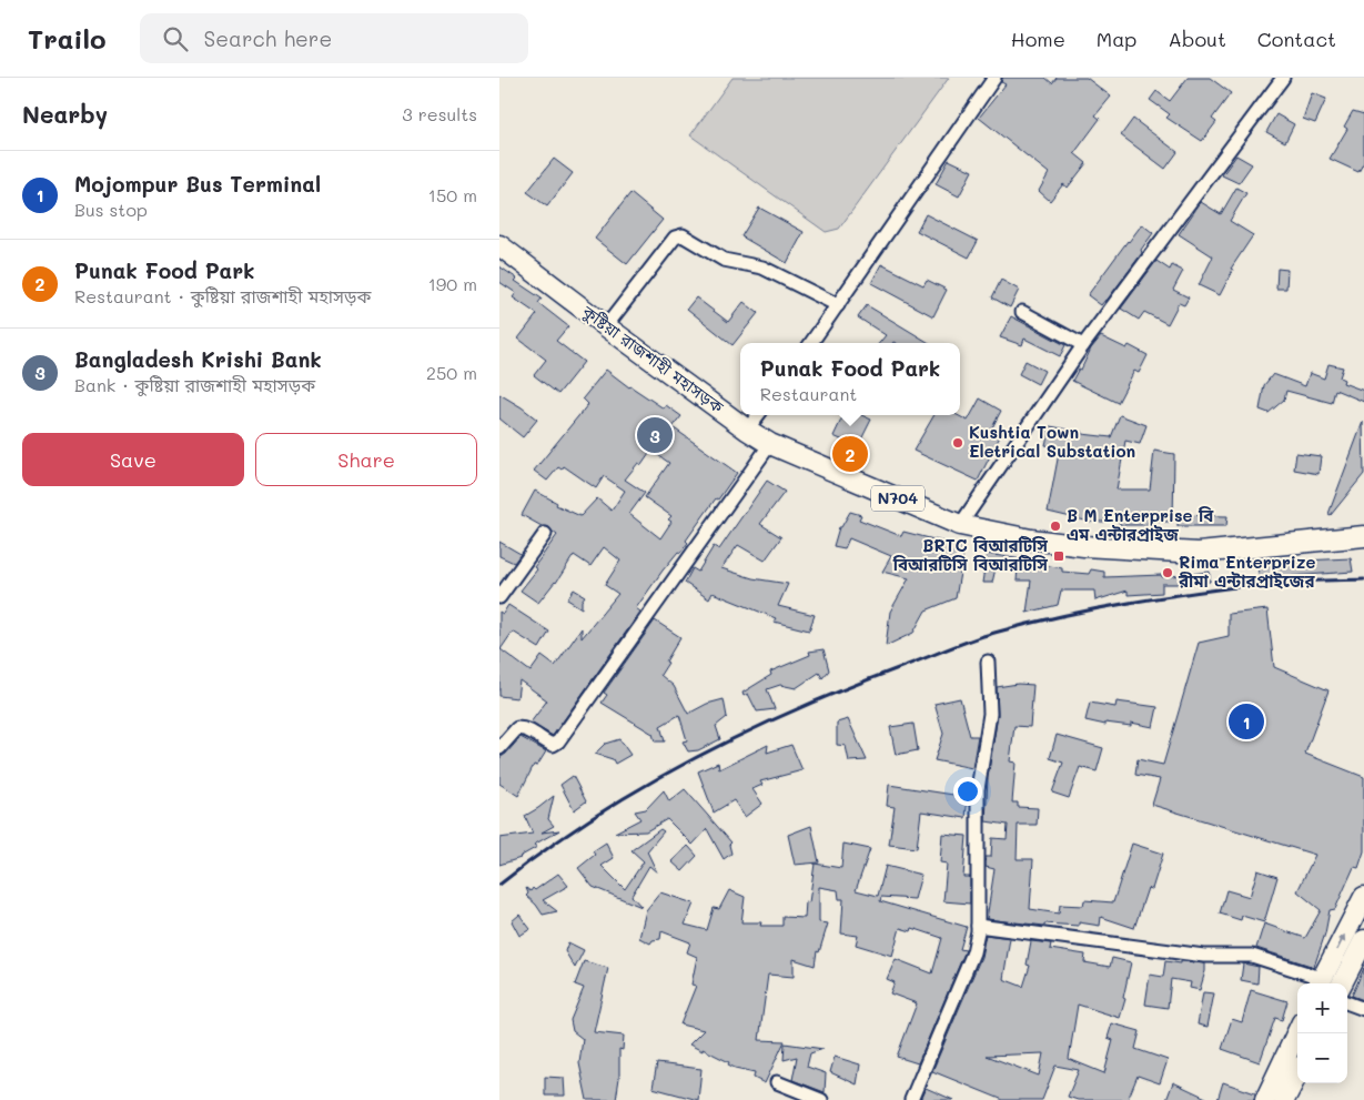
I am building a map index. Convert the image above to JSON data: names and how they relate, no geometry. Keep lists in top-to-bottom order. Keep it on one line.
{"streets":{"highway":["কুষ্টিয়া রাজশাহী মহাসড়ক","N704"]},"places":{"other":["Kushtia Town Eletrical Substation","B M Enterprise বি এম এন্টারপ্রাইজ","Rima Enterprize রীমা এন্টারপ্রাইজের"],"transit":["BRTC বিআরটিসি বিআরটিসি বিআরটিসি"]},"page":{"header":"Trailo","search":"Search here","nav":["Home","Map","About","Contact"],"heading":["Nearby","3 results"],"list":[{"mark":"1","name":"Mojompur Bus Terminal","note":"Bus stop","value":"150 m"},{"mark":"2","name":"Punak Food Park","note":"Restaurant · কুষ্টিয়া রাজশাহী মহাসড়ক","value":"190 m"},{"mark":"3","name":"Bangladesh Krishi Bank","note":"Bank · কুষ্টিয়া রাজশাহী মহাসড়ক","value":"250 m"}],"popup":["Punak Food Park","Restaurant"],"pins":["3","2","1"],"buttons":["Save","Share"],"map_buttons":["+","−"]}}
